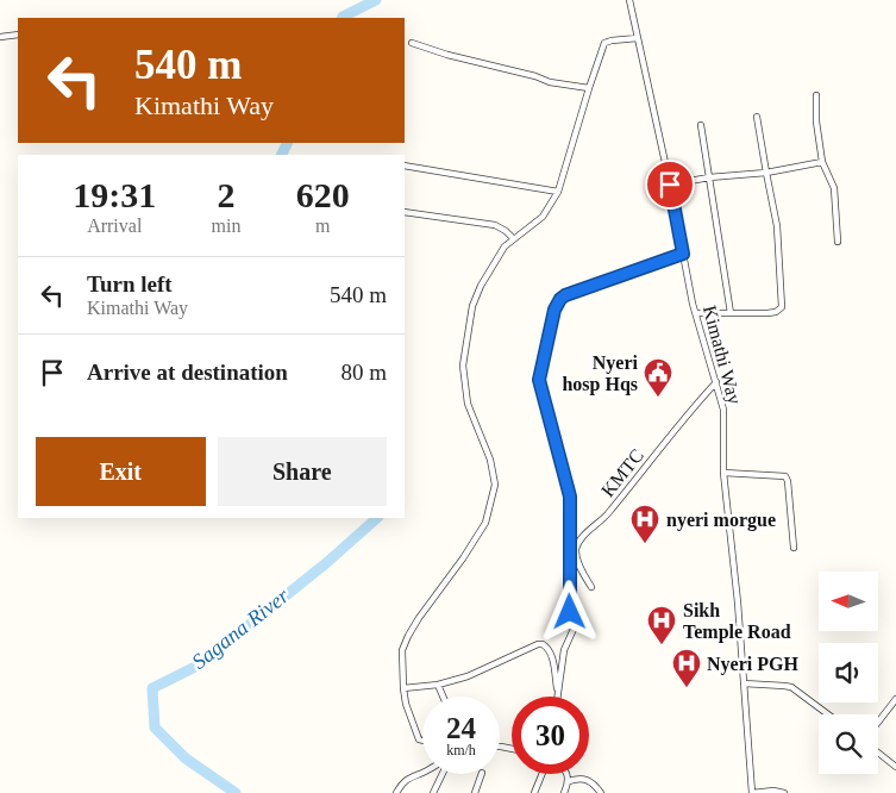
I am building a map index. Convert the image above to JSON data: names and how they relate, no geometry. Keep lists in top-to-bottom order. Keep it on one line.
{"streets":{"street":["Kimathi Way","KMTC"]},"crossings":[["Kimathi Way","KMTC"]],"water":["Sagana River"],"places":{"public building":["Nyeri hosp Hqs"],"hospital":["nyeri morgue","Sikh Temple Road","Nyeri PGH"]},"north":"left","page":{"turn":["540 m","Kimathi Way"],"eta":["19:31","Arrival","2","min","620","m"],"list":[{"name":"Turn left","note":"Kimathi Way","value":"540 m"},{"name":"Arrive at destination","value":"80 m"}],"buttons":["Exit","Share"],"speed":"24 km/h","limit":"30"}}
